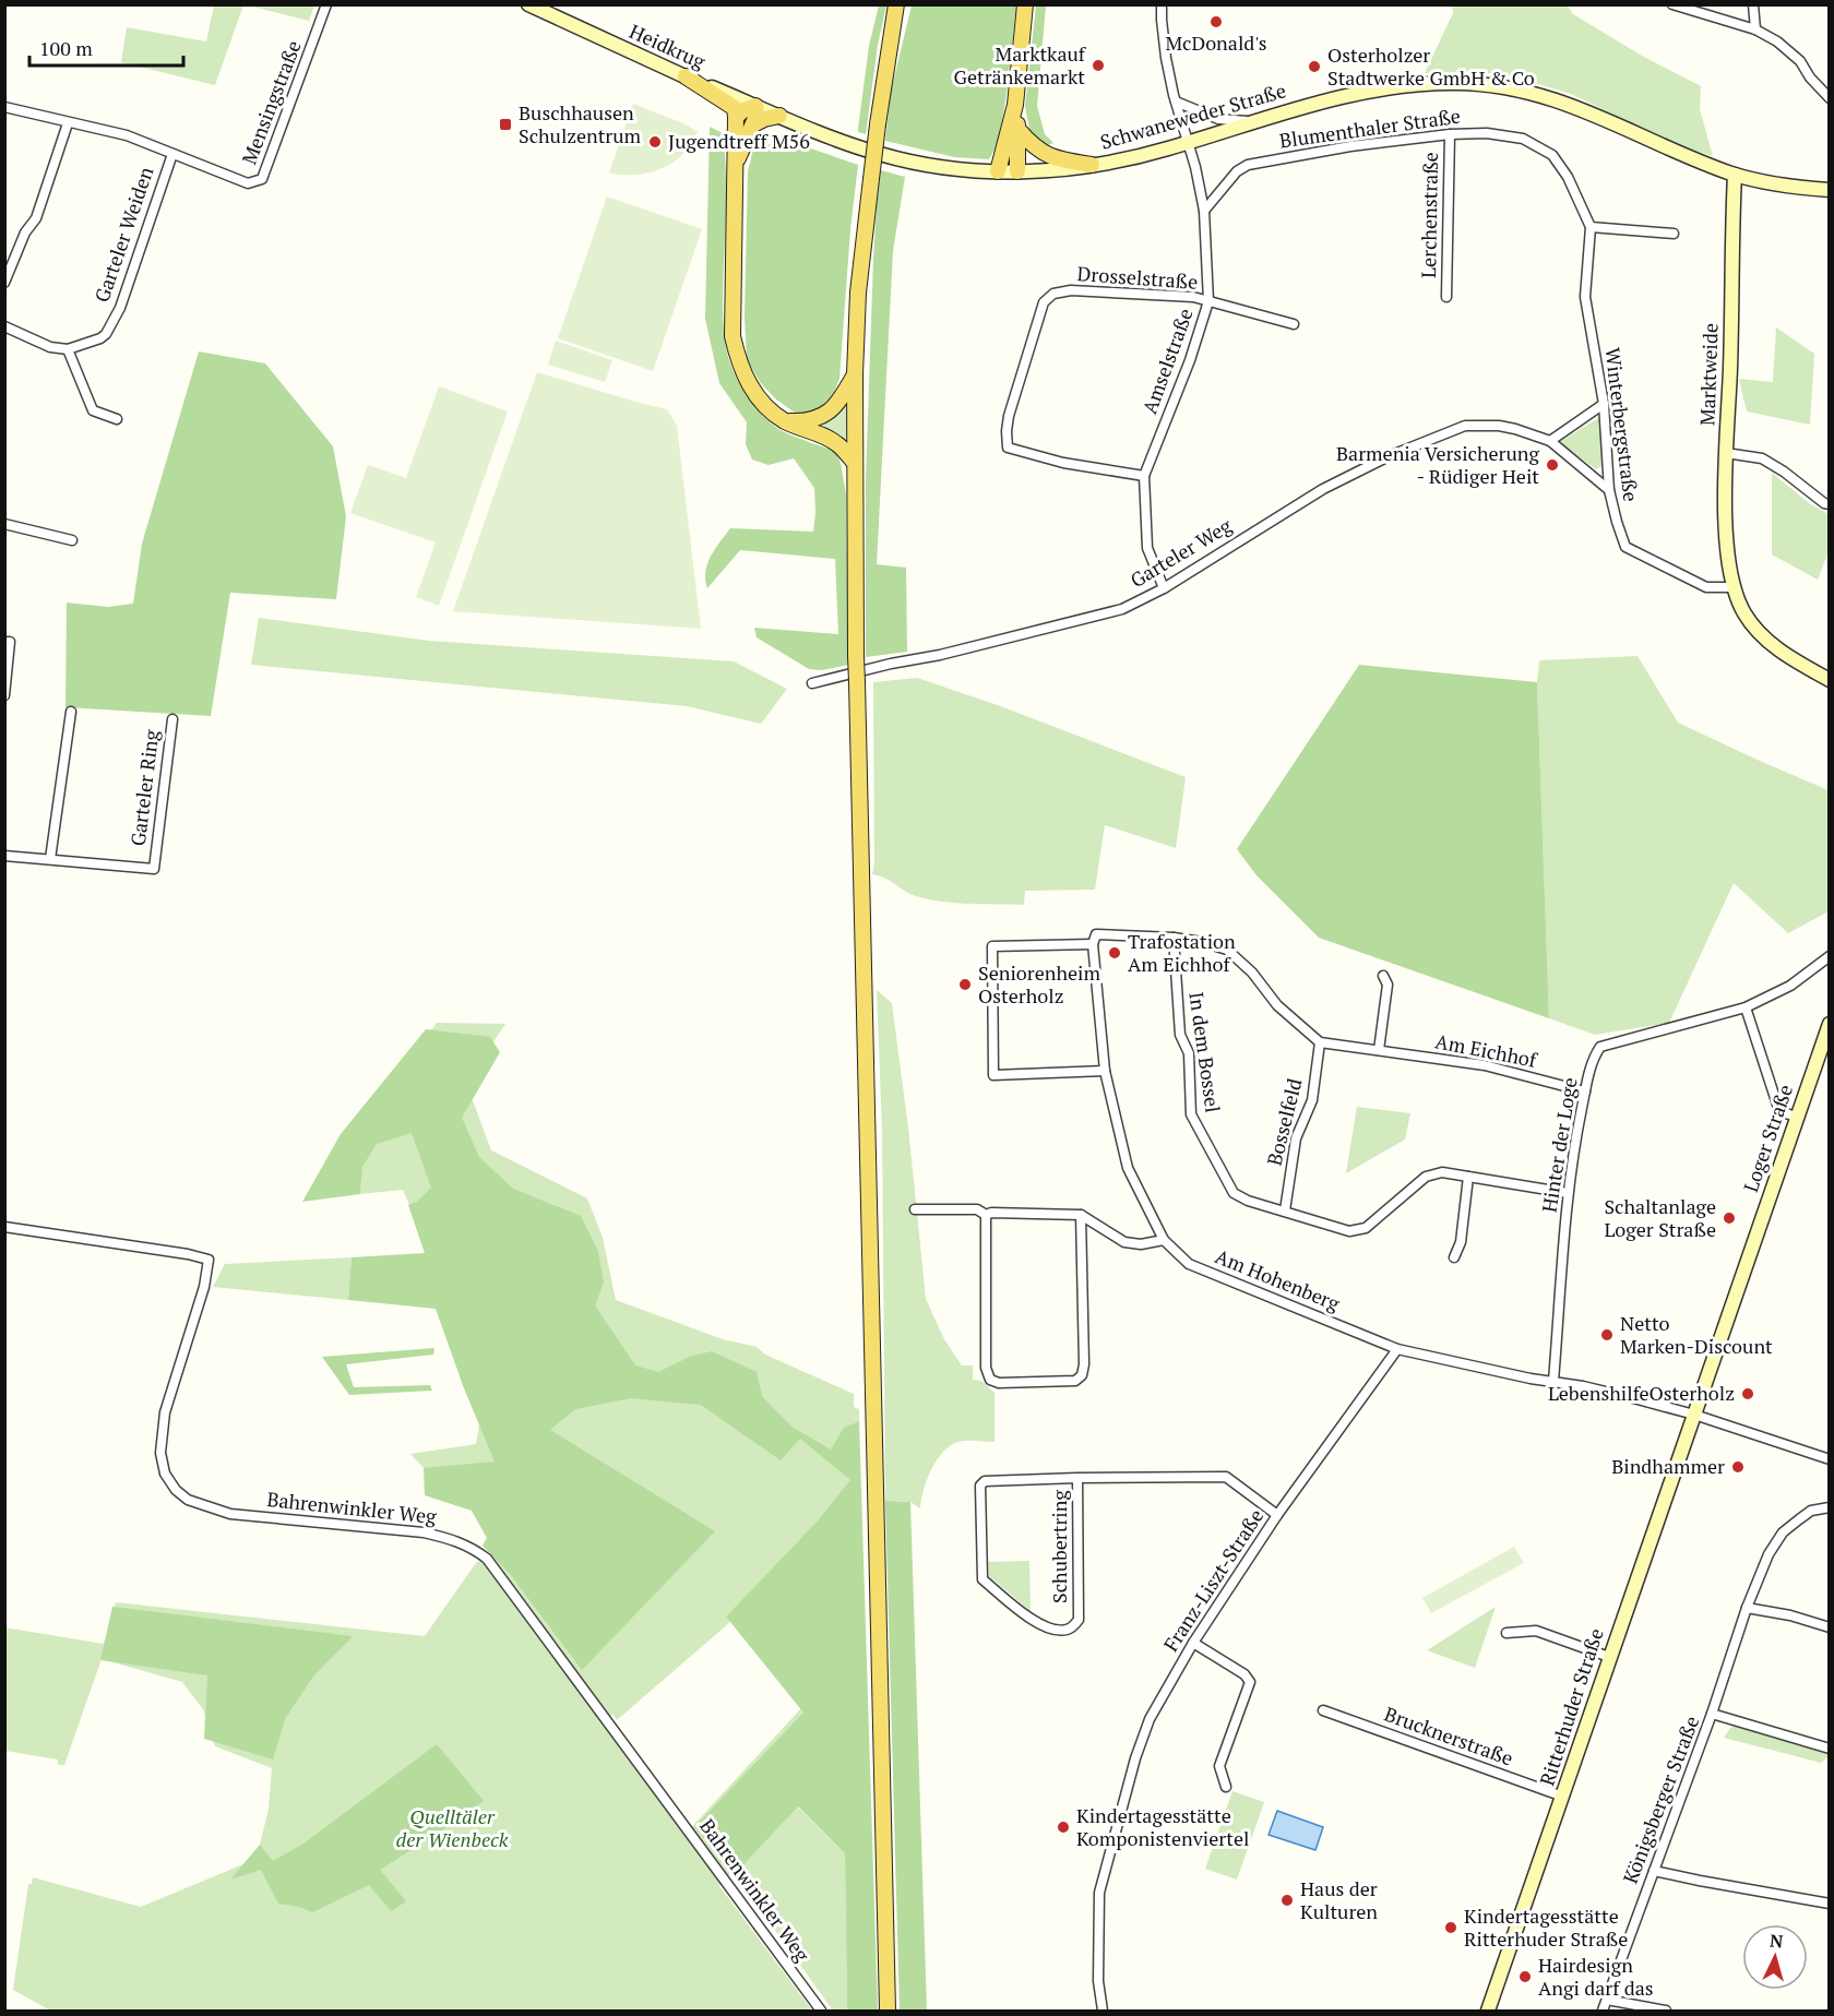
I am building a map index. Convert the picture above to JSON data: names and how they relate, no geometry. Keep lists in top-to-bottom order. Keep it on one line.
{"streets":{"street":["Heidkrug","Mensingstraße","Schwaneweder Straße","Blumenthaler Straße","Lerchenstraße","Garteler Weiden","Drosselstraße","Amselstraße","Marktweide","Winterbergstraße","Garteler Weg","Garteler Ring","Am Eichhof","In dem Bossel","Bosselfeld","Loger Straße","Hinter der Loge","Am Hohenberg","Bahrenwinkler Weg","Schubertring","Franz-Liszt-Straße","Ritterhuder Straße","Brucknerstraße","Königsberger Straße"]},"crossings":[["Heidkrug","Schwaneweder Straße"],["Mensingstraße","Garteler Weiden"],["Schwaneweder Straße","Amselstraße"],["Schwaneweder Straße","Marktweide"],["Blumenthaler Straße","Lerchenstraße"],["Blumenthaler Straße","Amselstraße"],["Blumenthaler Straße","Winterbergstraße"],["Drosselstraße","Amselstraße"],["Amselstraße","Garteler Weg"],["Marktweide","Winterbergstraße"],["Winterbergstraße","Garteler Weg"],["Am Eichhof","Bosselfeld"],["Am Eichhof","Hinter der Loge"],["In dem Bossel","Bosselfeld"],["In dem Bossel","Hinter der Loge"],["In dem Bossel","Am Hohenberg"],["Loger Straße","Am Hohenberg"],["Loger Straße","Ritterhuder Straße"],["Hinter der Loge","Am Hohenberg"],["Am Hohenberg","Franz-Liszt-Straße"],["Am Hohenberg","Ritterhuder Straße"],["Schubertring","Franz-Liszt-Straße"],["Ritterhuder Straße","Brucknerstraße"]],"parks":["Quelltäler der Wienbeck"],"places":{"other":["McDonald's","Marktkauf Getränkemarkt","Osterholzer Stadtwerke GmbH & Co","Jugendtreff M56","Barmenia Versicherung - Rüdiger Heit","Trafostation Am Eichhof","Seniorenheim Osterholz","Schaltanlage Loger Straße","Netto Marken-Discount","LebenshilfeOsterholz","Bindhammer","Kindertagesstätte Komponistenviertel","Haus der Kulturen","Kindertagesstätte Ritterhuder Straße","Hairdesign Angi darf das"],"transit":["Buschhausen Schulzentrum"]},"scale_bar":"100 m","north":"top"}
